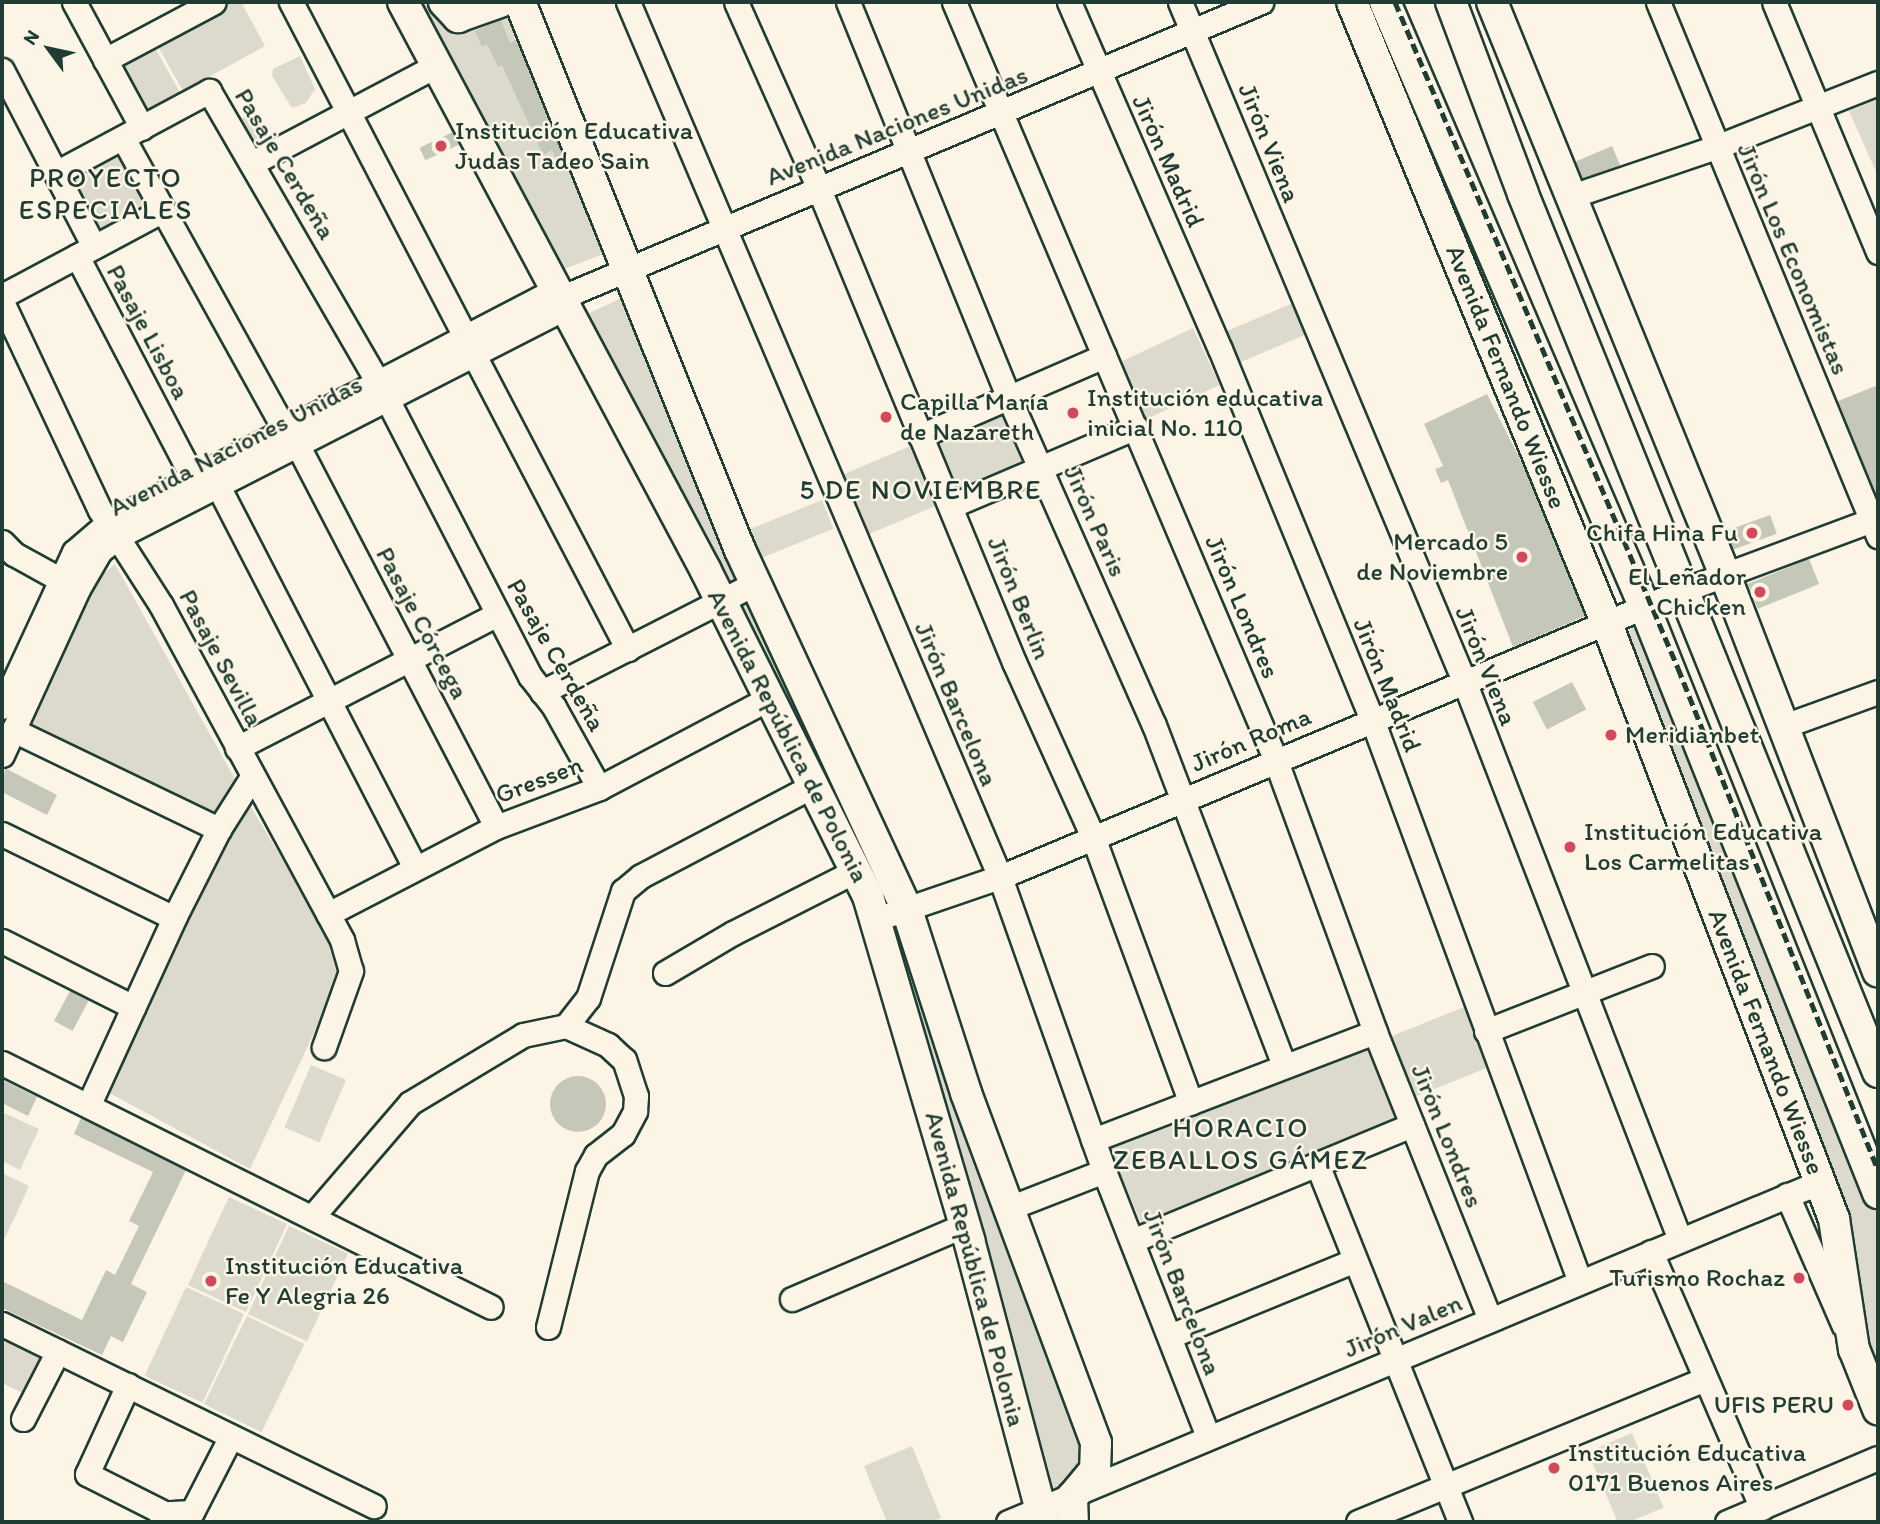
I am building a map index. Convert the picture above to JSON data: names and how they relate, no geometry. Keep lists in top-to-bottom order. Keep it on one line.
{"streets":{"main road":["Avenida Fernando Wiesse","Avenida República de Polonia"],"street":["Avenida Naciones Unidas","Jirón Viena","Jirón Madrid","Pasaje Cerdeña","Jirón Los Economistas","Pasaje Lisboa","Jirón Paris","Jirón Berlin","Jirón Londres","Pasaje Córcega","Pasaje Sevilla","Jirón Barcelona","Jirón Roma","Gressen","Jirón Valen"]},"crossings":[["Avenida Naciones Unidas","Jirón Viena"],["Avenida Naciones Unidas","Jirón Madrid"],["Avenida Naciones Unidas","Pasaje Cerdeña"],["Avenida Naciones Unidas","Pasaje Lisboa"],["Avenida Naciones Unidas","Jirón Paris"],["Avenida Naciones Unidas","Jirón Berlin"],["Avenida Naciones Unidas","Jirón Londres"],["Avenida Naciones Unidas","Pasaje Córcega"],["Avenida Naciones Unidas","Pasaje Sevilla"],["Avenida Naciones Unidas","Jirón Barcelona"],["Avenida Naciones Unidas","Avenida República de Polonia"],["Jirón Viena","Jirón Roma"],["Jirón Viena","Jirón Valen"],["Jirón Madrid","Jirón Roma"],["Jirón Madrid","Jirón Valen"],["Pasaje Cerdeña","Pasaje Lisboa"],["Pasaje Cerdeña","Pasaje Córcega"],["Pasaje Cerdeña","Gressen"],["Jirón Los Economistas","Jirón Roma"],["Avenida Fernando Wiesse","Jirón Roma"],["Avenida Fernando Wiesse","Jirón Valen"],["Jirón Paris","Jirón Roma"],["Jirón Berlin","Jirón Roma"],["Jirón Londres","Jirón Roma"],["Jirón Londres","Jirón Valen"],["Pasaje Córcega","Gressen"],["Pasaje Sevilla","Gressen"],["Jirón Barcelona","Jirón Roma"],["Jirón Barcelona","Jirón Valen"],["Avenida República de Polonia","Jirón Roma"],["Avenida República de Polonia","Gressen"],["Avenida República de Polonia","Jirón Valen"]],"districts":["PROYECTO ESPECIALES","5 DE NOVIEMBRE","HORACIO ZEBALLOS GÁMEZ"],"places":["Institución Educativa Judas Tadeo Sain","Institución educativa inicial No. 110","Capilla María de Nazareth","Chifa Hina Fu","Mercado 5 de Noviembre","El Leñador Chicken","Meridianbet","Institución Educativa Los Carmelitas","Turismo Rochaz","Institución Educativa Fe Y Alegria 26","UFIS PERU","Institución Educativa 0171 Buenos Aires"],"north":"top left"}
